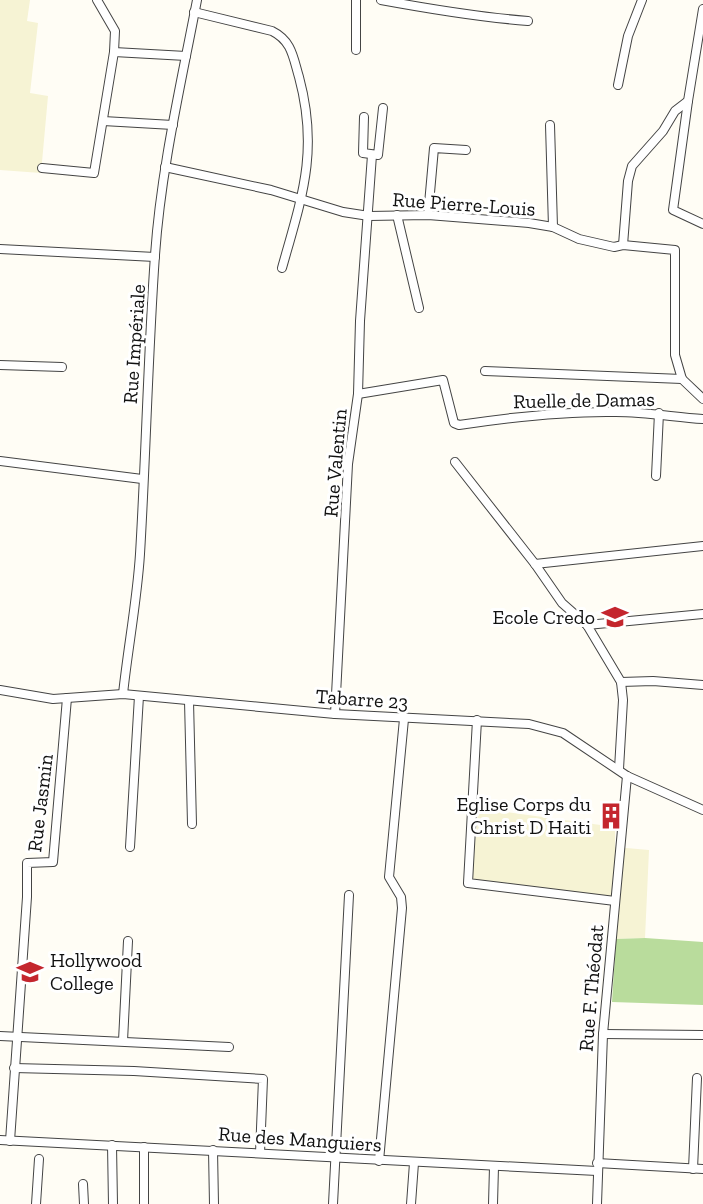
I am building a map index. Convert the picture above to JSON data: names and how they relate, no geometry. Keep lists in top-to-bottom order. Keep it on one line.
{"streets":{"street":["Rue Pierre-Louis","Rue Impériale","Ruelle de Damas","Rue Valentin","Tabarre 23","Rue Jasmin","Rue F. Théodat","Rue des Manguiers"]},"crossings":[["Rue Pierre-Louis","Rue Impériale"],["Rue Pierre-Louis","Rue Valentin"],["Rue Impériale","Tabarre 23"],["Ruelle de Damas","Rue Valentin"],["Rue Valentin","Tabarre 23"],["Tabarre 23","Rue Jasmin"],["Tabarre 23","Rue F. Théodat"],["Rue Jasmin","Rue des Manguiers"],["Rue F. Théodat","Rue des Manguiers"]],"places":{"school or university":["Ecole Credo","Hollywood College"],"building":["Eglise Corps du Christ D Haiti"]}}
